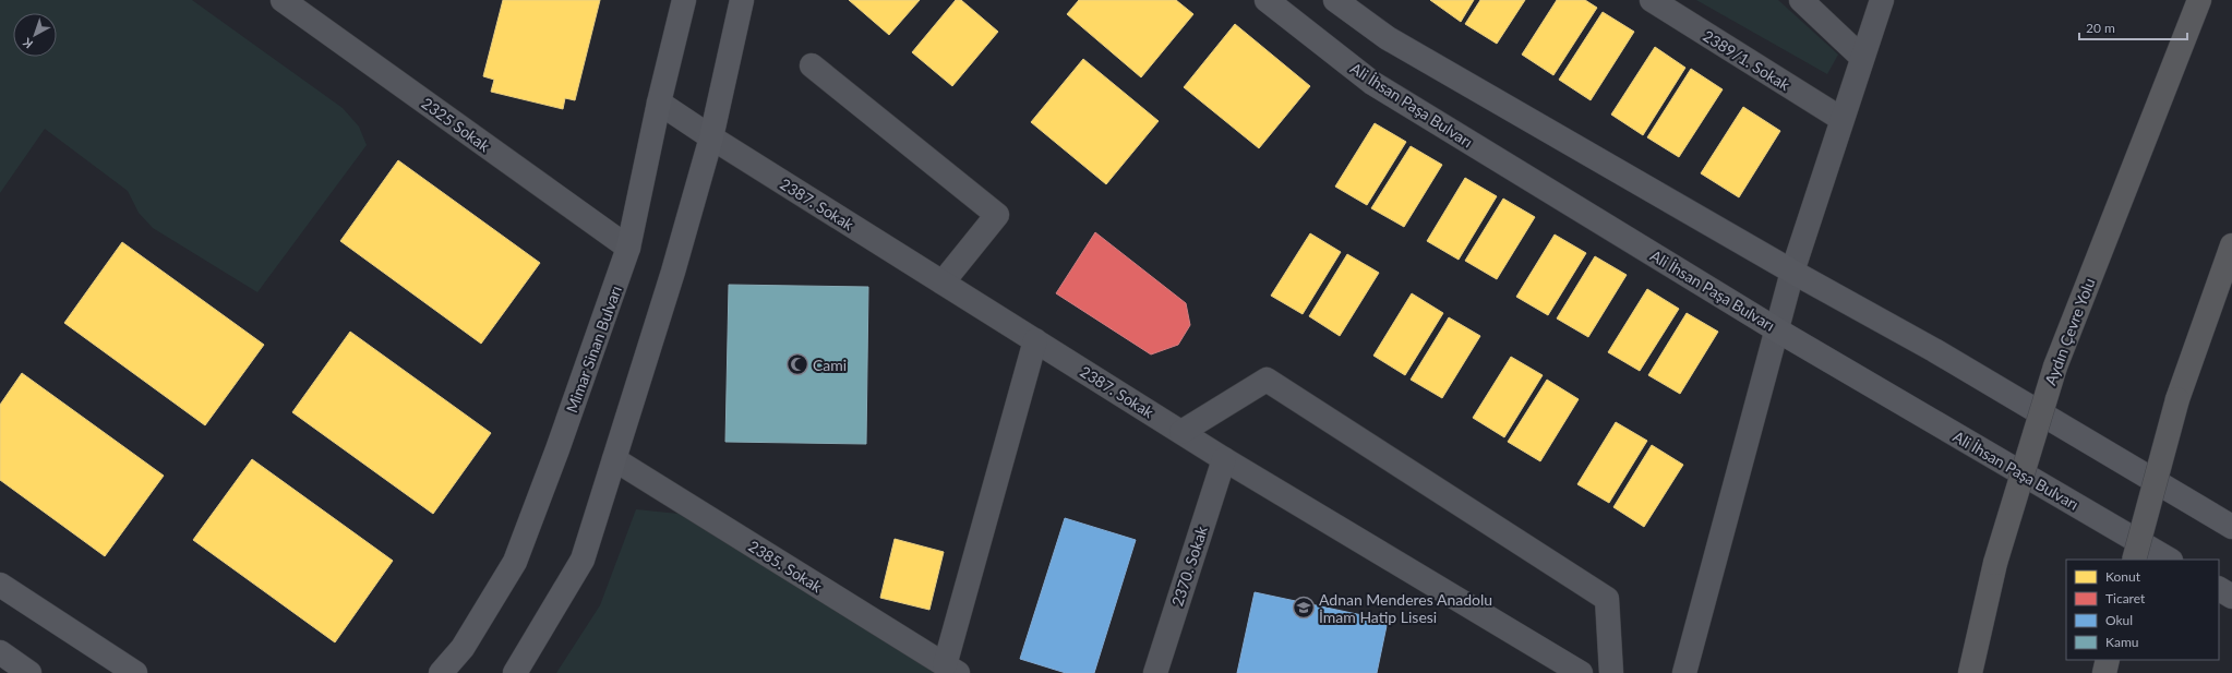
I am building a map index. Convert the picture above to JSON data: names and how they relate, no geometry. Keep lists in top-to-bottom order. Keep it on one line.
{"streets":{"highway":["Aydın Çevre Yolu"],"main road":["Ali İhsan Paşa Bulvarı","Mimar Sinan Bulvarı"],"street":["2389/1. Sokak","2325 Sokak","2387. Sokak","2385. Sokak","2370. Sokak"]},"crossings":[["2325 Sokak","Mimar Sinan Bulvarı"],["2387. Sokak","Mimar Sinan Bulvarı"],["2387. Sokak","2370. Sokak"]],"places":{"mosque":["Cami"],"school or university":["Adnan Menderes Anadolu İmam Hatip Lisesi"]},"legend":["Konut","Ticaret","Okul","Kamu"],"scale_bar":"20 m","north":"bottom left"}
